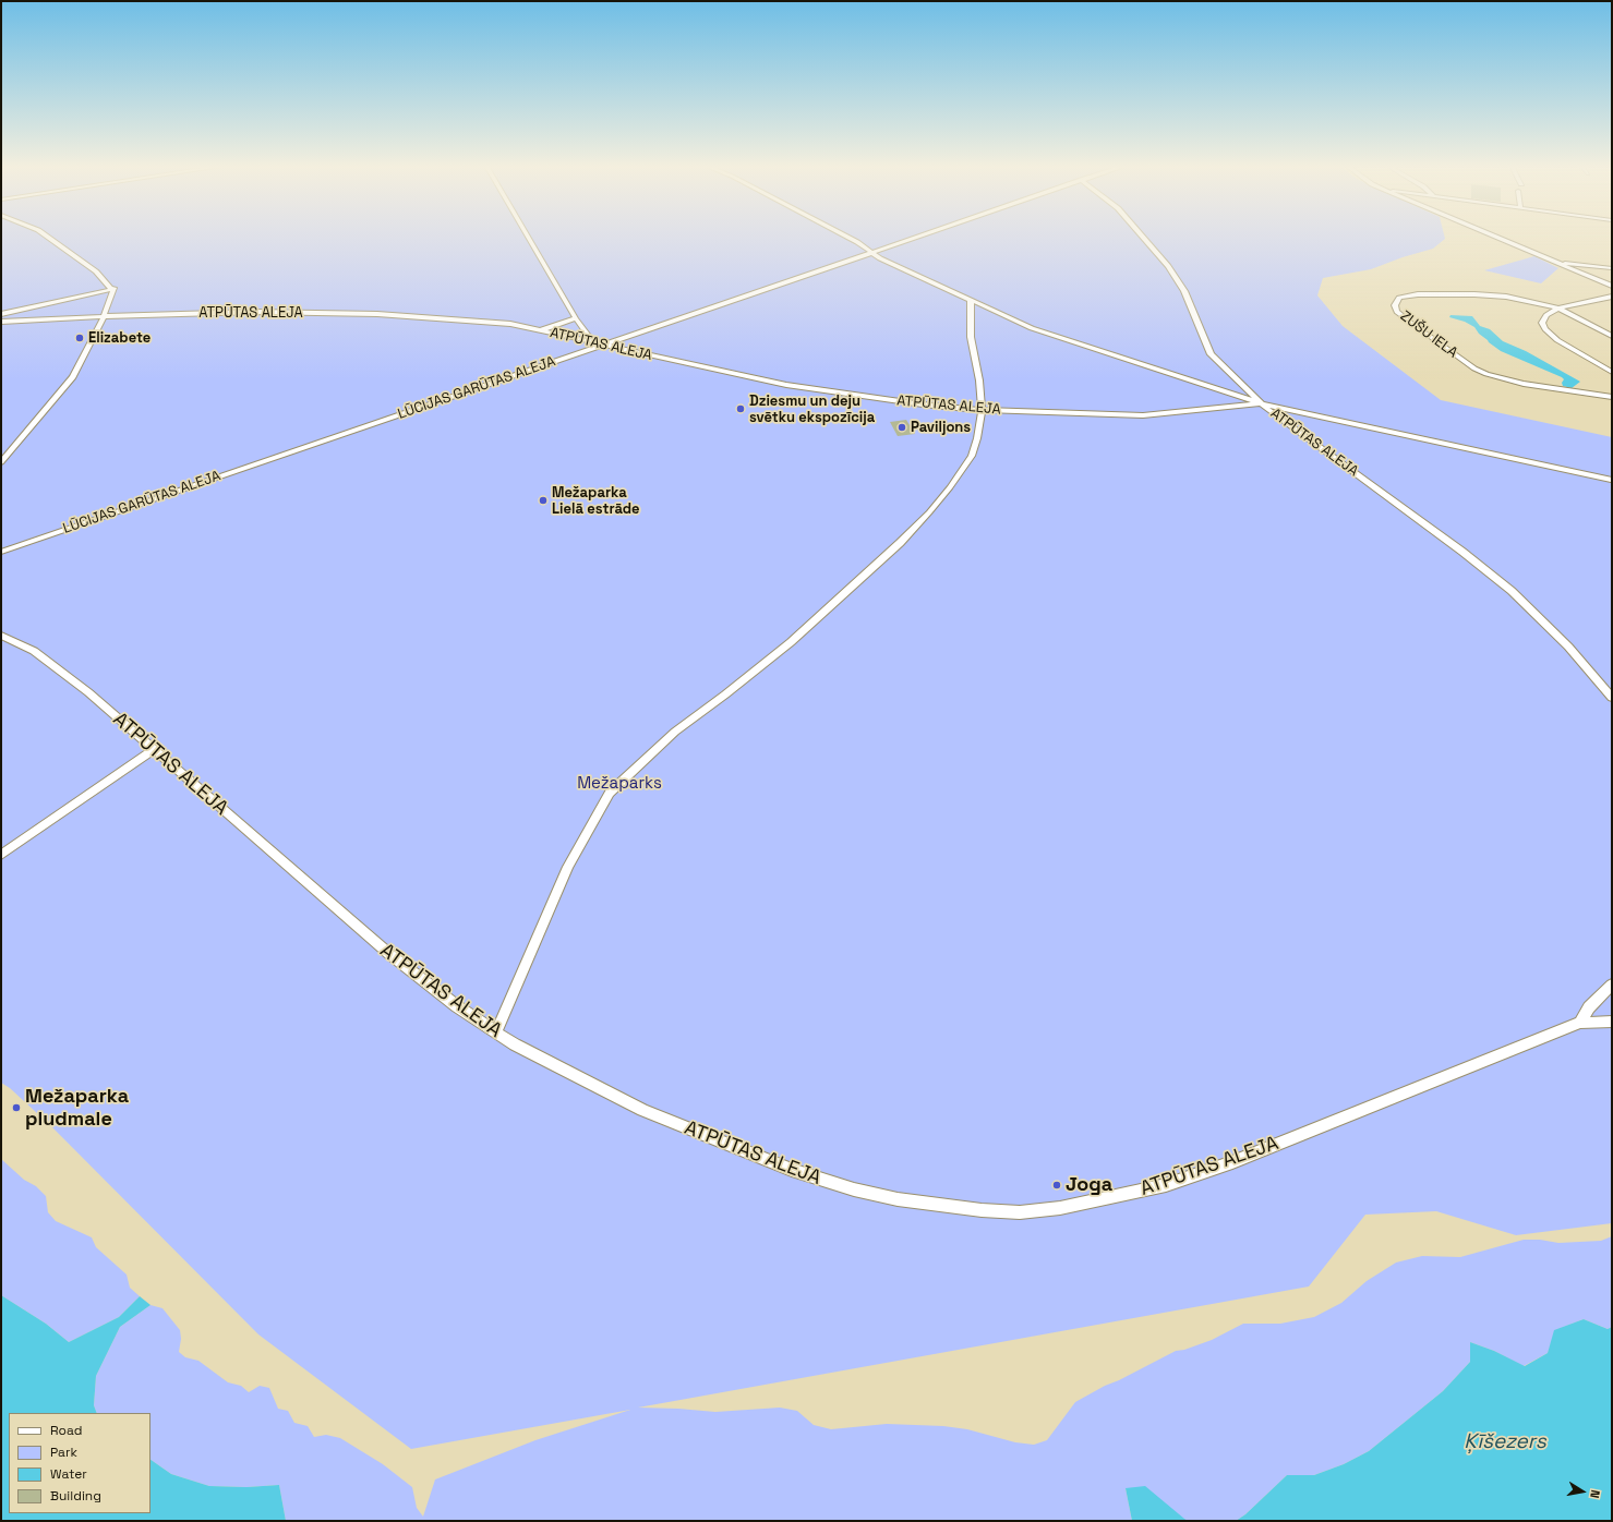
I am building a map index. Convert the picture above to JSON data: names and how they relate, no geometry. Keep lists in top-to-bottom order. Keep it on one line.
{"streets":{"street":["ATPŪTAS ALEJA","ZUŠU IELA","LŪCIJAS GARŪTAS ALEJA"]},"crossings":[["ATPŪTAS ALEJA","LŪCIJAS GARŪTAS ALEJA"]],"water":["Ķīšezers"],"parks":["Mežaparks"],"places":["Elizabete","Dziesmu un deju svētku ekspozīcija","Paviljons","Mežaparka Lielā estrāde","Mežaparka pludmale","Joga"],"legend":["Road","Park","Water","Building"],"north":"right"}
